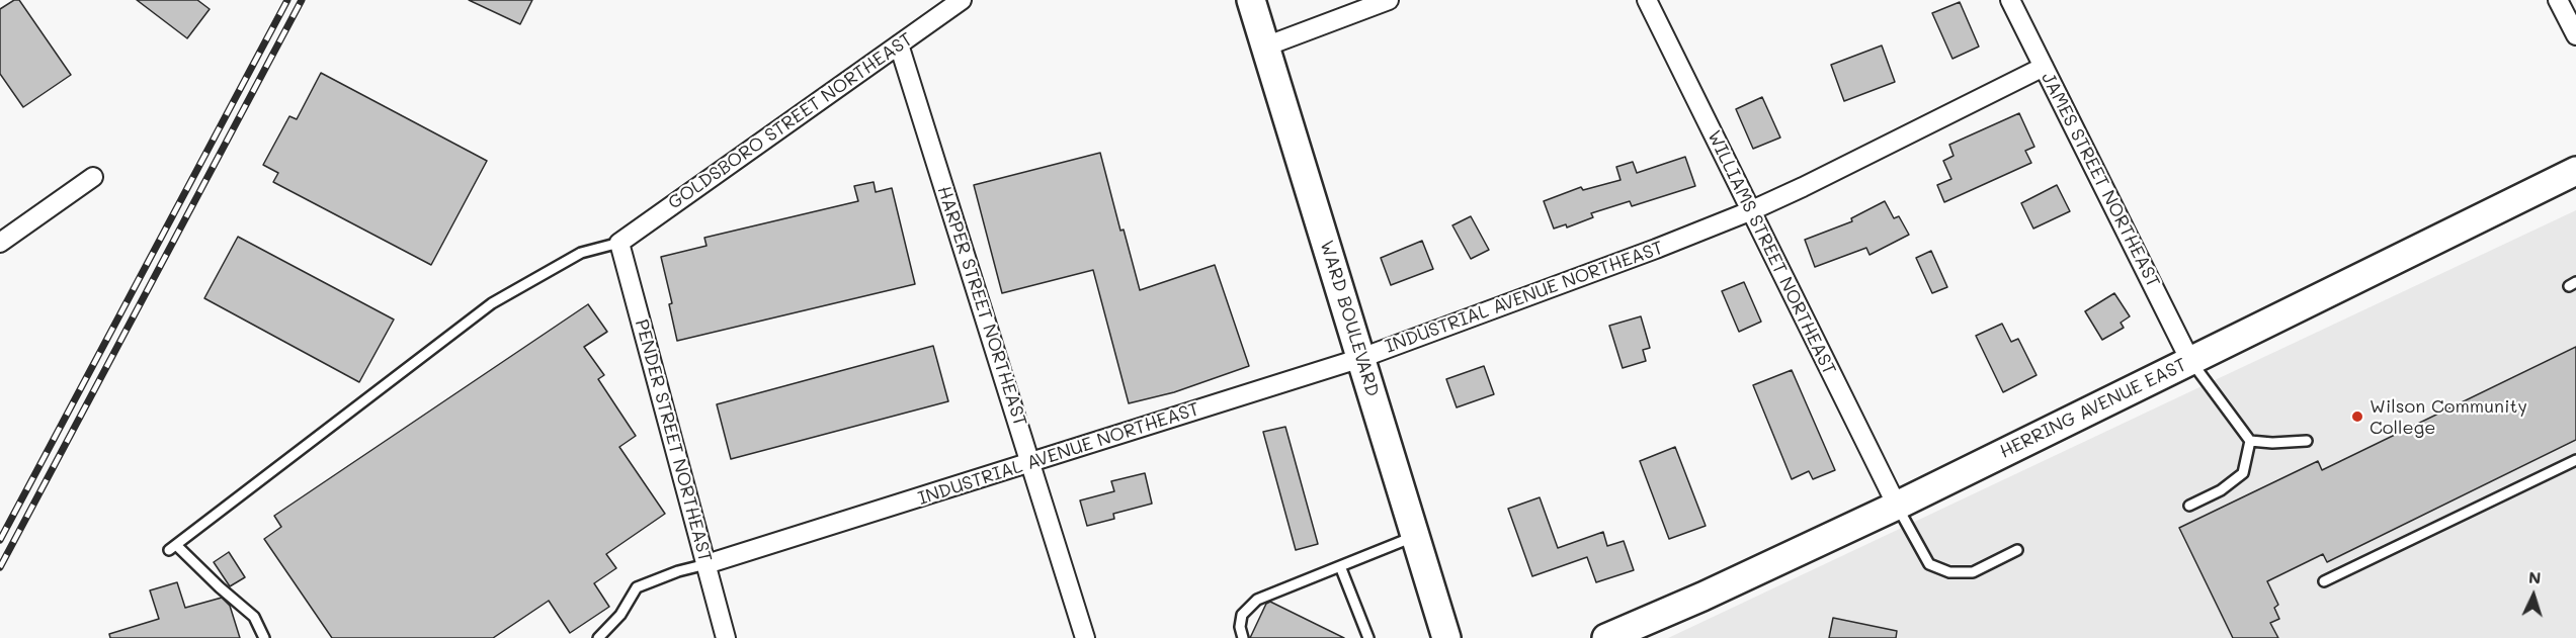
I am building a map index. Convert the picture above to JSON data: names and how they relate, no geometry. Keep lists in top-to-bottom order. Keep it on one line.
{"streets":{"main road":["WARD BOULEVARD","HERRING AVENUE EAST"],"street":["GOLDSBORO STREET NORTHEAST","JAMES STREET NORTHEAST","WILLIAMS STREET NORTHEAST","INDUSTRIAL AVENUE NORTHEAST","HARPER STREET NORTHEAST","PENDER STREET NORTHEAST"]},"crossings":[["GOLDSBORO STREET NORTHEAST","HARPER STREET NORTHEAST"],["GOLDSBORO STREET NORTHEAST","PENDER STREET NORTHEAST"],["JAMES STREET NORTHEAST","INDUSTRIAL AVENUE NORTHEAST"],["JAMES STREET NORTHEAST","HERRING AVENUE EAST"],["WILLIAMS STREET NORTHEAST","INDUSTRIAL AVENUE NORTHEAST"],["WILLIAMS STREET NORTHEAST","HERRING AVENUE EAST"],["INDUSTRIAL AVENUE NORTHEAST","HARPER STREET NORTHEAST"],["INDUSTRIAL AVENUE NORTHEAST","WARD BOULEVARD"],["INDUSTRIAL AVENUE NORTHEAST","PENDER STREET NORTHEAST"]],"places":["Wilson Community College"],"north":"top"}
